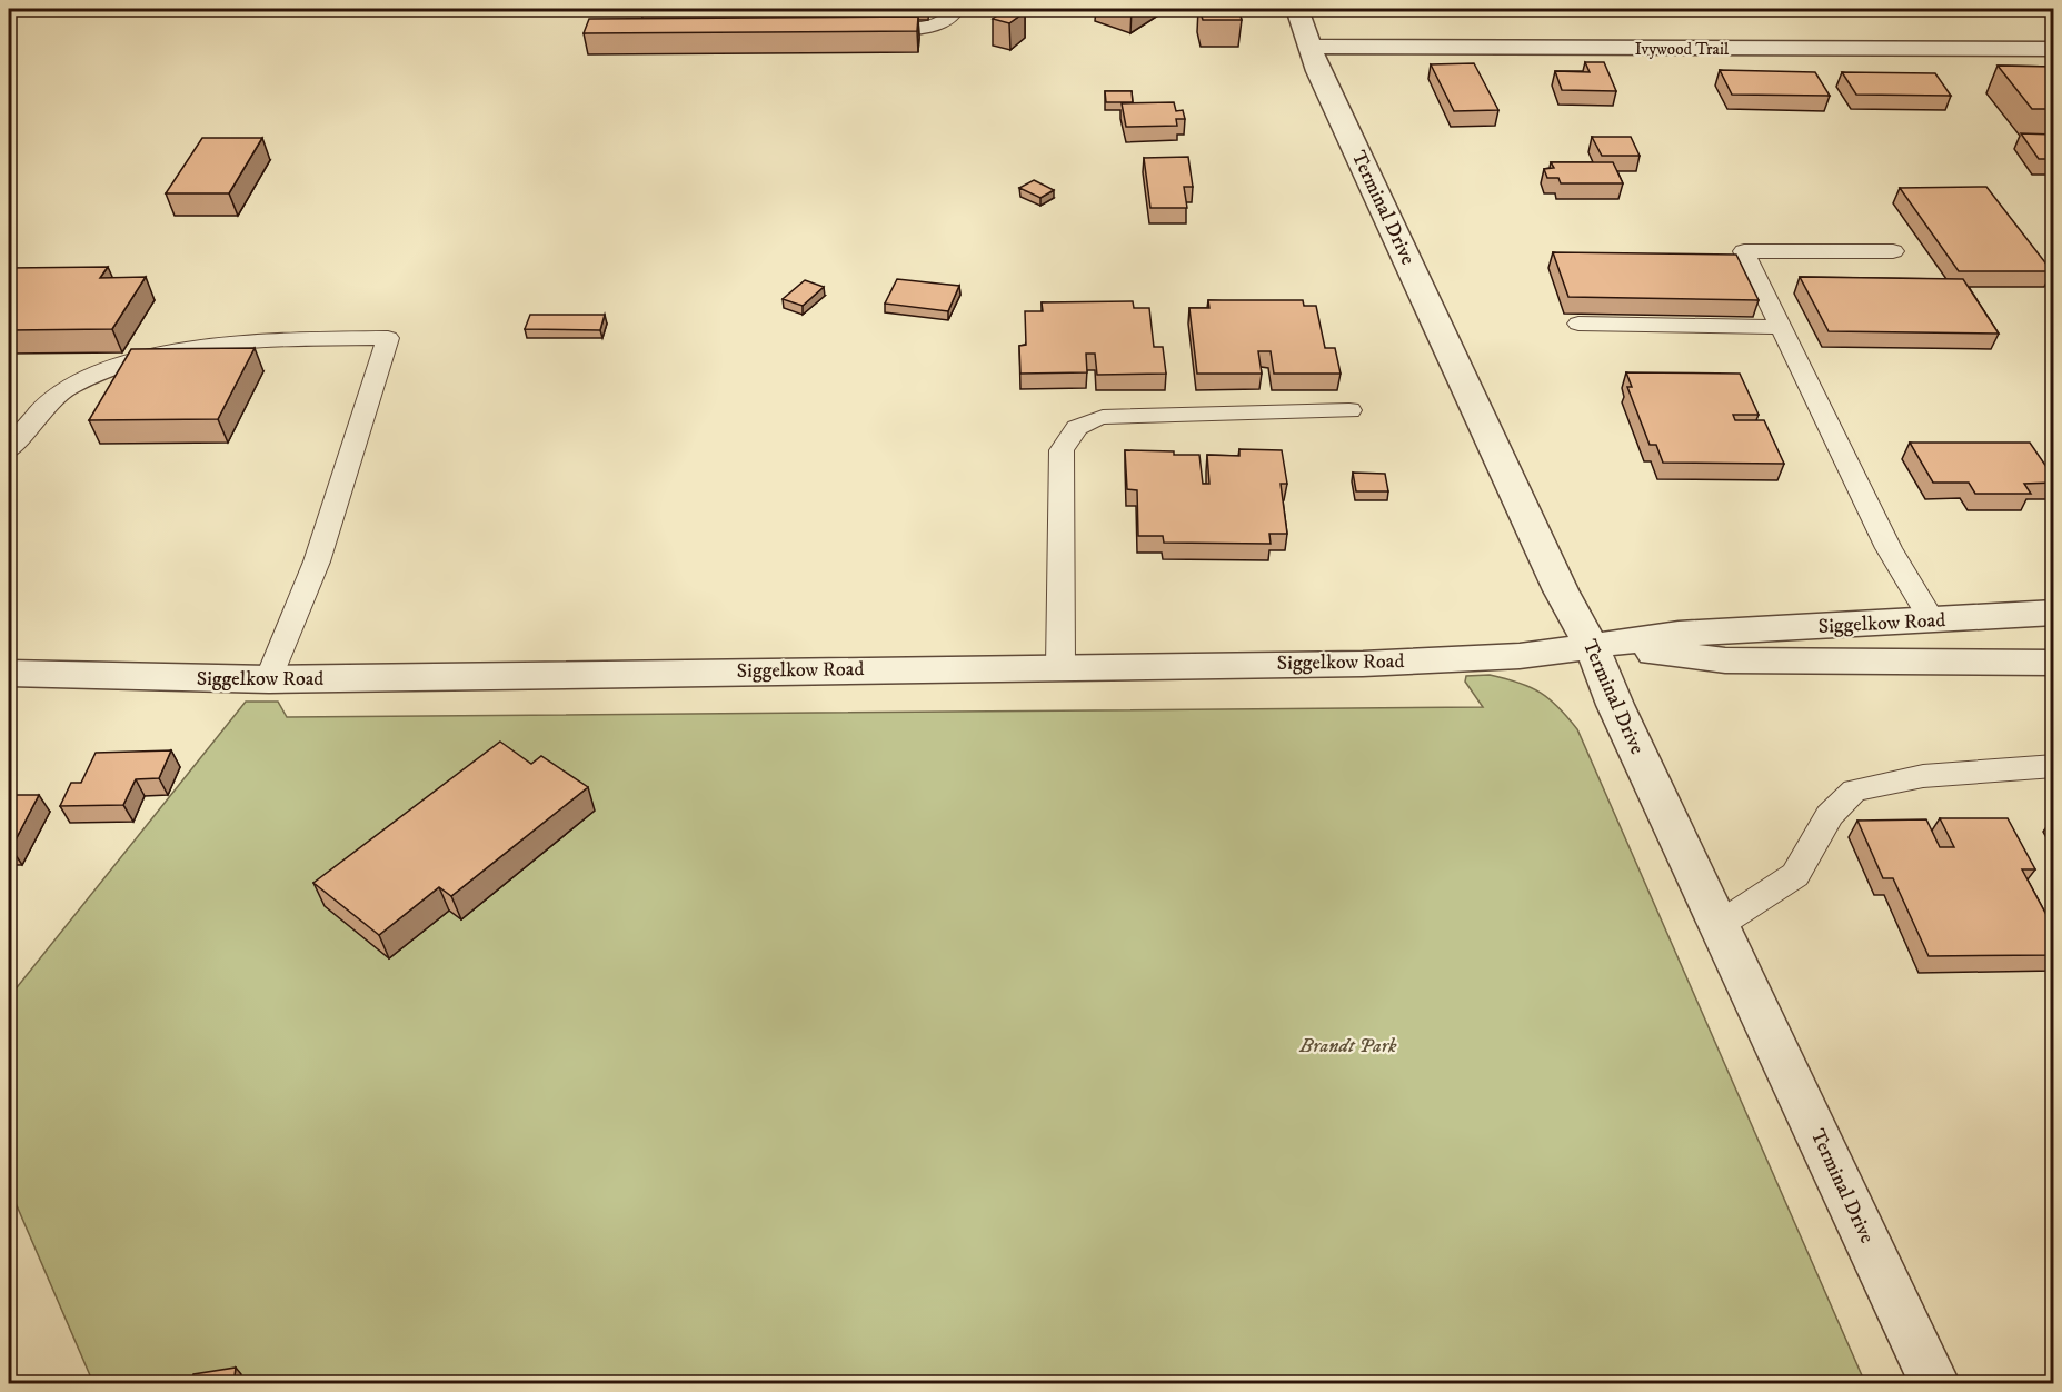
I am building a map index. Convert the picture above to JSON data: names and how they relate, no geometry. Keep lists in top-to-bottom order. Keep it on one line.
{"streets":{"street":["Ivywood Trail","Terminal Drive","Siggelkow Road"]},"crossings":[["Ivywood Trail","Terminal Drive"],["Terminal Drive","Siggelkow Road"]],"parks":["Brandt Park"]}
